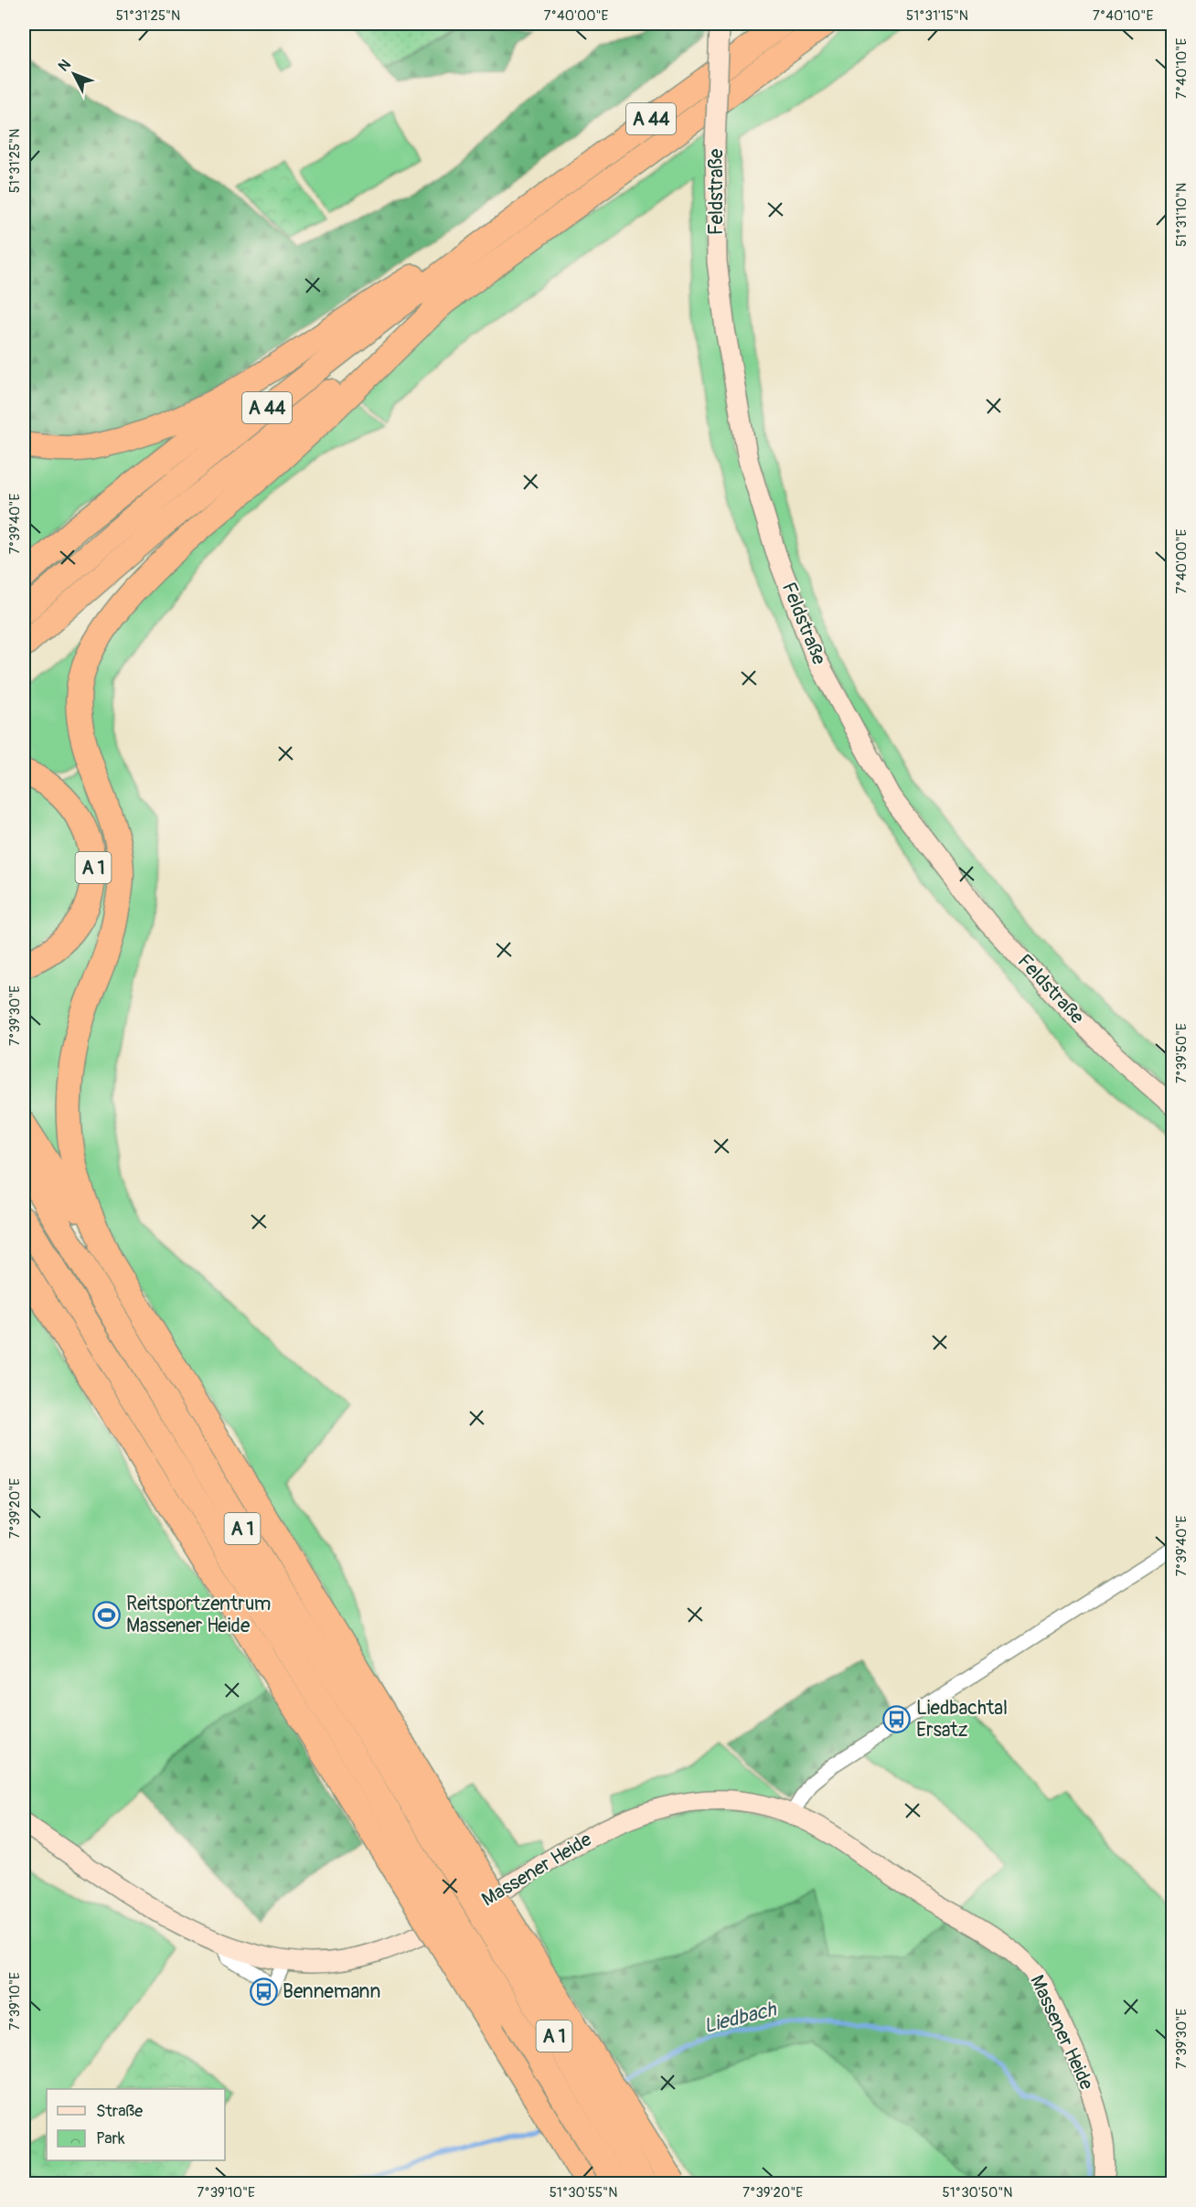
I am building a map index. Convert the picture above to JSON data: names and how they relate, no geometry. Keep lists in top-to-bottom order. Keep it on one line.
{"streets":{"highway":["A 44","A 1"],"street":["Feldstraße","Massener Heide"]},"water":["Liedbach"],"places":{"sports":["Reitsportzentrum Massener Heide"],"bus stop":["Liedbachtal Ersatz","Bennemann"]},"legend":["Straße","Park"],"north":"top left","coordinates":["51°31'25\"N","7°40'00\"E","51°31'15\"N","7°40'10\"E","51°31'10\"N","7°39'40\"E","7°39'30\"E","7°39'50\"E","7°39'20\"E","7°39'10\"E","51°30'55\"N","51°30'50\"N"]}
